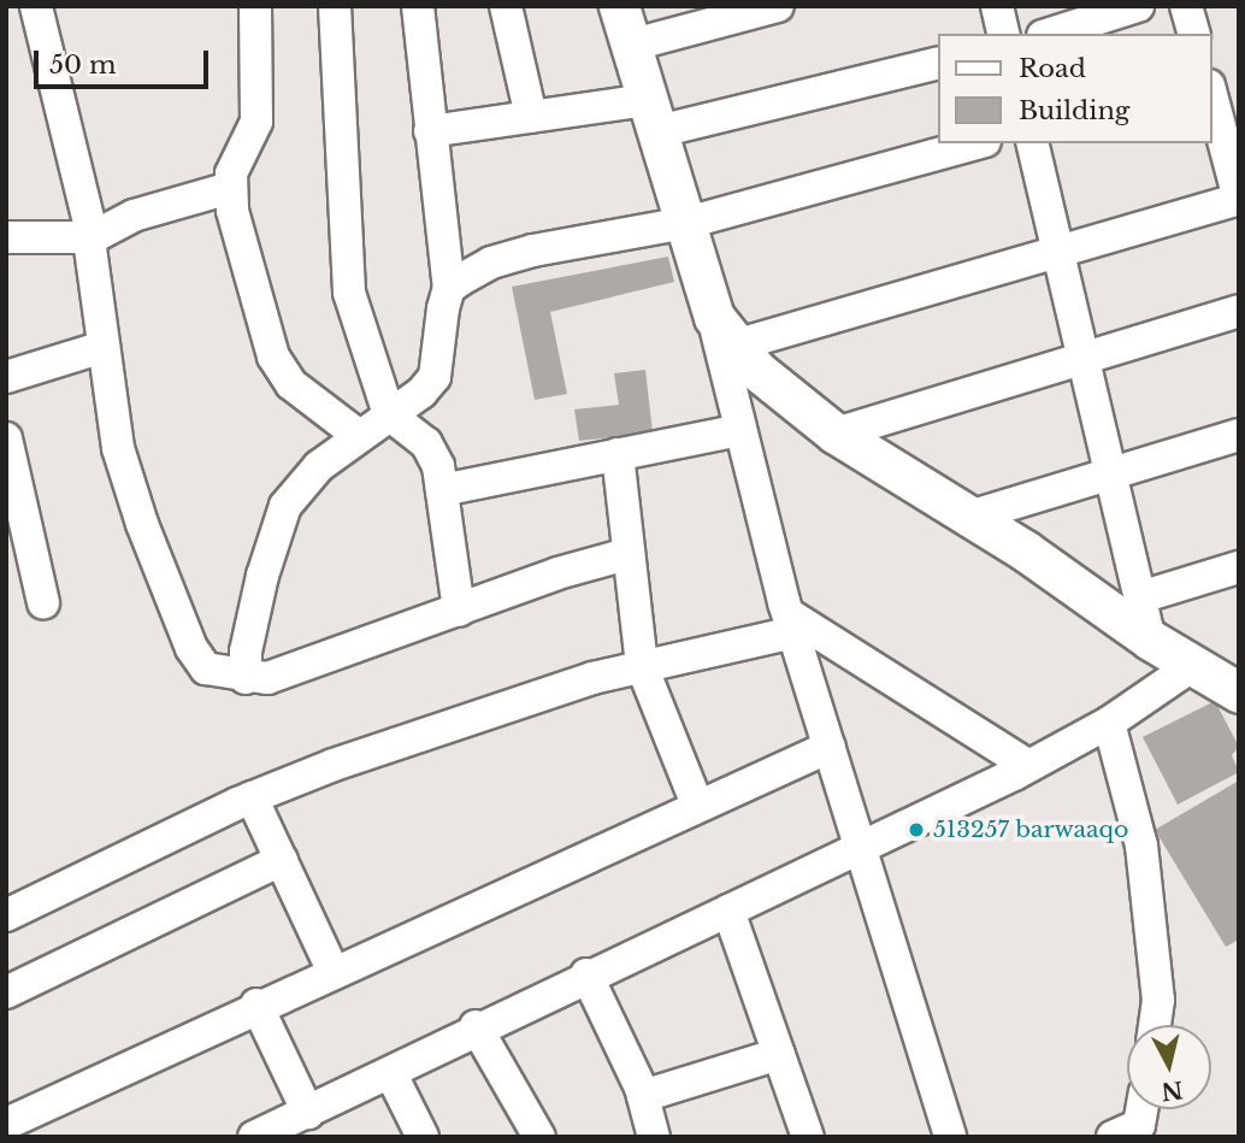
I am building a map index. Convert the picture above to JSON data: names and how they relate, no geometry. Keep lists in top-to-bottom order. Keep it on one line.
{"places":["513257 barwaaqo"],"legend":["Road","Building"],"scale_bar":"50 m","north":"bottom"}
